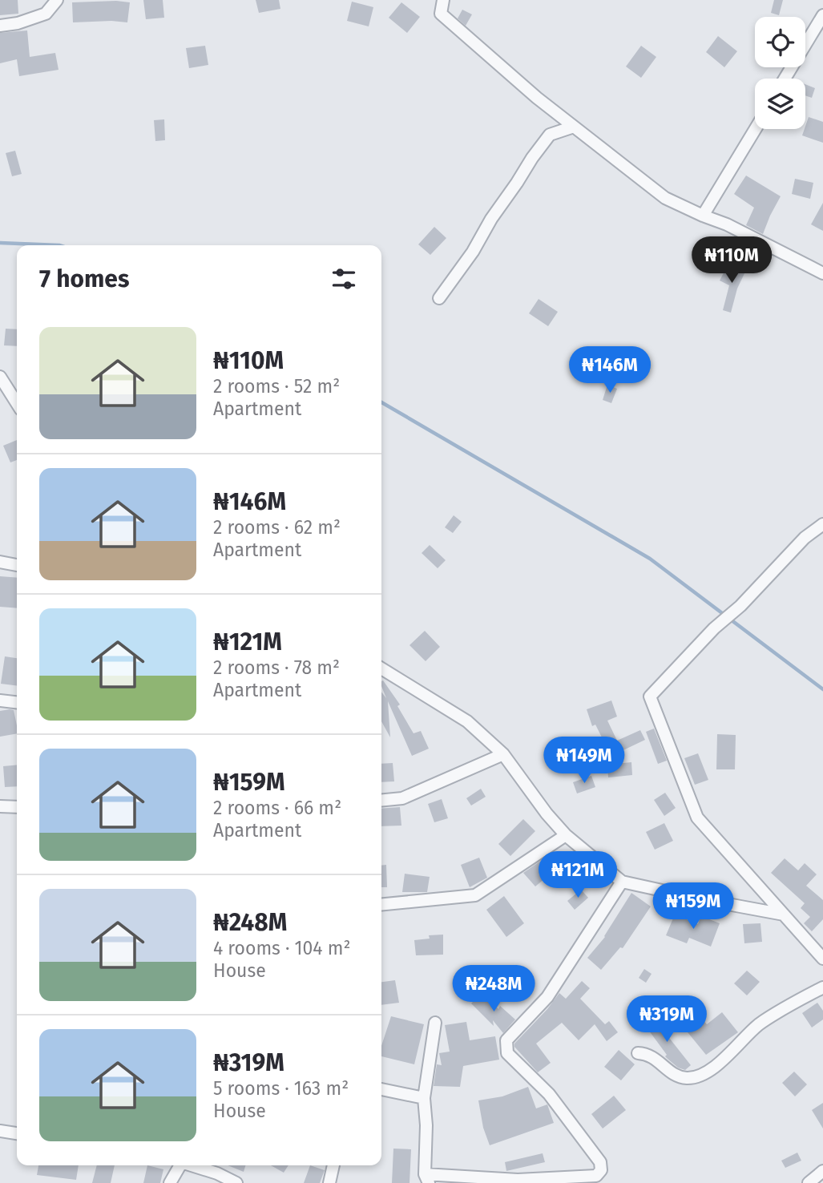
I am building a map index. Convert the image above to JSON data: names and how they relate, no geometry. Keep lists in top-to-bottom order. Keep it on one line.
{"page":{"price":["₦110M","₦146M","₦149M","₦121M","₦159M","₦248M","₦319M"],"heading":"7 homes","list":[{"name":"₦110M","note":"2 rooms · 52 m² · Apartment"},{"name":"₦146M","note":"2 rooms · 62 m² · Apartment"},{"name":"₦121M","note":"2 rooms · 78 m² · Apartment"},{"name":"₦159M","note":"2 rooms · 66 m² · Apartment"},{"name":"₦248M","note":"4 rooms · 104 m² · House"},{"name":"₦319M","note":"5 rooms · 163 m² · House"}]}}
